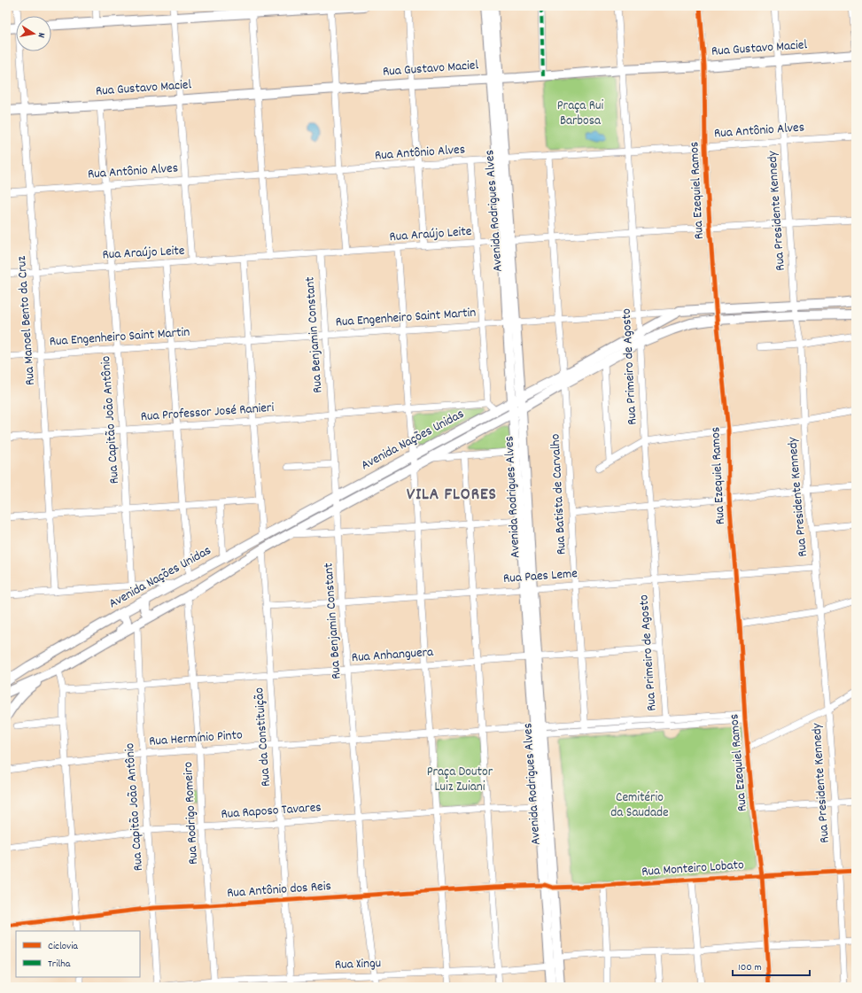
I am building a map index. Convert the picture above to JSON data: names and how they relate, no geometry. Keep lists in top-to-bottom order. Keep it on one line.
{"streets":{"main road":["Rua Gustavo Maciel","Avenida Rodrigues Alves","Avenida Nações Unidas"],"street":["Rua Antônio Alves","Rua Ezequiel Ramos","Rua Presidente Kennedy","Rua Araújo Leite","Rua Engenheiro Saint Martin","Rua Manoel Bento da Cruz","Rua Benjamin Constant","Rua Primeiro de Agosto","Rua Professor José Ranieri","Rua Capitão João Antônio","Rua Batista de Carvalho","Rua Paes Leme","Rua Anhanguera","Rua da Constituição","Rua Hermínio Pinto","Rua Raposo Tavares","Rua Rodrigo Romeiro","Rua Monteiro Lobato","Rua Antônio dos Reis","Rua Xingu"]},"crossings":[["Rua Gustavo Maciel","Rua Ezequiel Ramos"],["Rua Gustavo Maciel","Avenida Rodrigues Alves"],["Rua Gustavo Maciel","Rua Presidente Kennedy"],["Rua Gustavo Maciel","Rua Manoel Bento da Cruz"],["Rua Gustavo Maciel","Rua Primeiro de Agosto"],["Rua Gustavo Maciel","Rua Capitão João Antônio"],["Rua Antônio Alves","Rua Ezequiel Ramos"],["Rua Antônio Alves","Avenida Rodrigues Alves"],["Rua Antônio Alves","Rua Presidente Kennedy"],["Rua Antônio Alves","Rua Manoel Bento da Cruz"],["Rua Antônio Alves","Rua Primeiro de Agosto"],["Rua Antônio Alves","Rua Capitão João Antônio"],["Rua Antônio Alves","Rua Batista de Carvalho"],["Rua Ezequiel Ramos","Rua Araújo Leite"],["Rua Ezequiel Ramos","Avenida Nações Unidas"],["Rua Ezequiel Ramos","Rua Paes Leme"],["Rua Ezequiel Ramos","Rua Monteiro Lobato"],["Avenida Rodrigues Alves","Rua Araújo Leite"],["Avenida Rodrigues Alves","Rua Engenheiro Saint Martin"],["Avenida Rodrigues Alves","Avenida Nações Unidas"],["Avenida Rodrigues Alves","Rua Paes Leme"],["Avenida Rodrigues Alves","Rua Anhanguera"],["Avenida Rodrigues Alves","Rua Raposo Tavares"],["Avenida Rodrigues Alves","Rua Monteiro Lobato"],["Avenida Rodrigues Alves","Rua Antônio dos Reis"],["Avenida Rodrigues Alves","Rua Xingu"],["Rua Presidente Kennedy","Rua Araújo Leite"],["Rua Presidente Kennedy","Avenida Nações Unidas"],["Rua Presidente Kennedy","Rua Paes Leme"],["Rua Presidente Kennedy","Rua Monteiro Lobato"],["Rua Araújo Leite","Rua Manoel Bento da Cruz"],["Rua Araújo Leite","Rua Benjamin Constant"],["Rua Araújo Leite","Rua Primeiro de Agosto"],["Rua Araújo Leite","Rua Capitão João Antônio"],["Rua Araújo Leite","Rua Batista de Carvalho"],["Rua Engenheiro Saint Martin","Rua Manoel Bento da Cruz"],["Rua Engenheiro Saint Martin","Rua Benjamin Constant"],["Rua Engenheiro Saint Martin","Rua Primeiro de Agosto"],["Rua Engenheiro Saint Martin","Rua Capitão João Antônio"],["Rua Engenheiro Saint Martin","Avenida Nações Unidas"],["Rua Engenheiro Saint Martin","Rua Batista de Carvalho"],["Rua Manoel Bento da Cruz","Rua Professor José Ranieri"],["Rua Benjamin Constant","Rua Professor José Ranieri"],["Rua Benjamin Constant","Avenida Nações Unidas"],["Rua Benjamin Constant","Rua Paes Leme"],["Rua Benjamin Constant","Rua Anhanguera"],["Rua Benjamin Constant","Rua Hermínio Pinto"],["Rua Benjamin Constant","Rua Raposo Tavares"],["Rua Benjamin Constant","Rua Antônio dos Reis"],["Rua Benjamin Constant","Rua Xingu"],["Rua Primeiro de Agosto","Avenida Nações Unidas"],["Rua Primeiro de Agosto","Rua Paes Leme"],["Rua Primeiro de Agosto","Rua Anhanguera"],["Rua Professor José Ranieri","Rua Capitão João Antônio"],["Rua Capitão João Antônio","Avenida Nações Unidas"],["Rua Capitão João Antônio","Rua Anhanguera"],["Rua Capitão João Antônio","Rua Hermínio Pinto"],["Rua Capitão João Antônio","Rua Raposo Tavares"],["Rua Capitão João Antônio","Rua Antônio dos Reis"],["Rua Capitão João Antônio","Rua Xingu"],["Avenida Nações Unidas","Rua Batista de Carvalho"],["Avenida Nações Unidas","Rua da Constituição"],["Avenida Nações Unidas","Rua Rodrigo Romeiro"],["Rua Batista de Carvalho","Rua Paes Leme"],["Rua Batista de Carvalho","Rua Anhanguera"],["Rua Paes Leme","Rua da Constituição"],["Rua Anhanguera","Rua da Constituição"],["Rua Anhanguera","Rua Rodrigo Romeiro"],["Rua da Constituição","Rua Hermínio Pinto"],["Rua da Constituição","Rua Raposo Tavares"],["Rua da Constituição","Rua Antônio dos Reis"],["Rua da Constituição","Rua Xingu"],["Rua Hermínio Pinto","Rua Rodrigo Romeiro"],["Rua Raposo Tavares","Rua Rodrigo Romeiro"],["Rua Rodrigo Romeiro","Rua Antônio dos Reis"],["Rua Rodrigo Romeiro","Rua Xingu"],["Rua Monteiro Lobato","Rua Antônio dos Reis"]],"districts":["VILA FLORES"],"parks":["Praça Rui Barbosa","Praça Doutor Luiz Zuiani","Cemitério da Saudade"],"legend":["Ciclovia","Trilha"],"scale_bar":"100 m","north":"right"}
